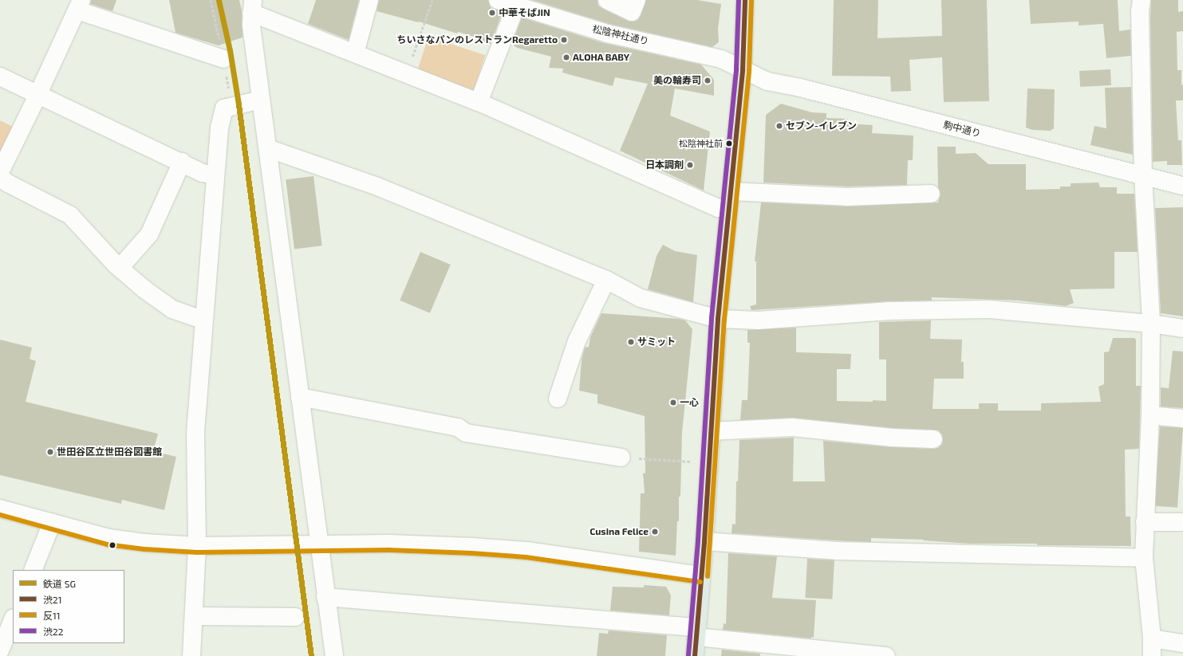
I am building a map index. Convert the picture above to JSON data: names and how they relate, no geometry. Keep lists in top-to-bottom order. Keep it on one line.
{"streets":{"street":["松陰神社通り","駒中通り"]},"crossings":[["松陰神社通り","駒中通り"]],"places":["中華そばJIN","ちいさなパンのレストランRegaretto","ALOHA BABY","美の輪寿司","セブン-イレブン","松陰神社前","日本調剤","サミット","一心","世田谷区立世田谷図書館","Cusina Felice"],"lines":["rail line SG","transit line 渋21","transit line 反11","transit line 渋22"],"legend":["鉄道 SG","渋21","反11","渋22"]}
